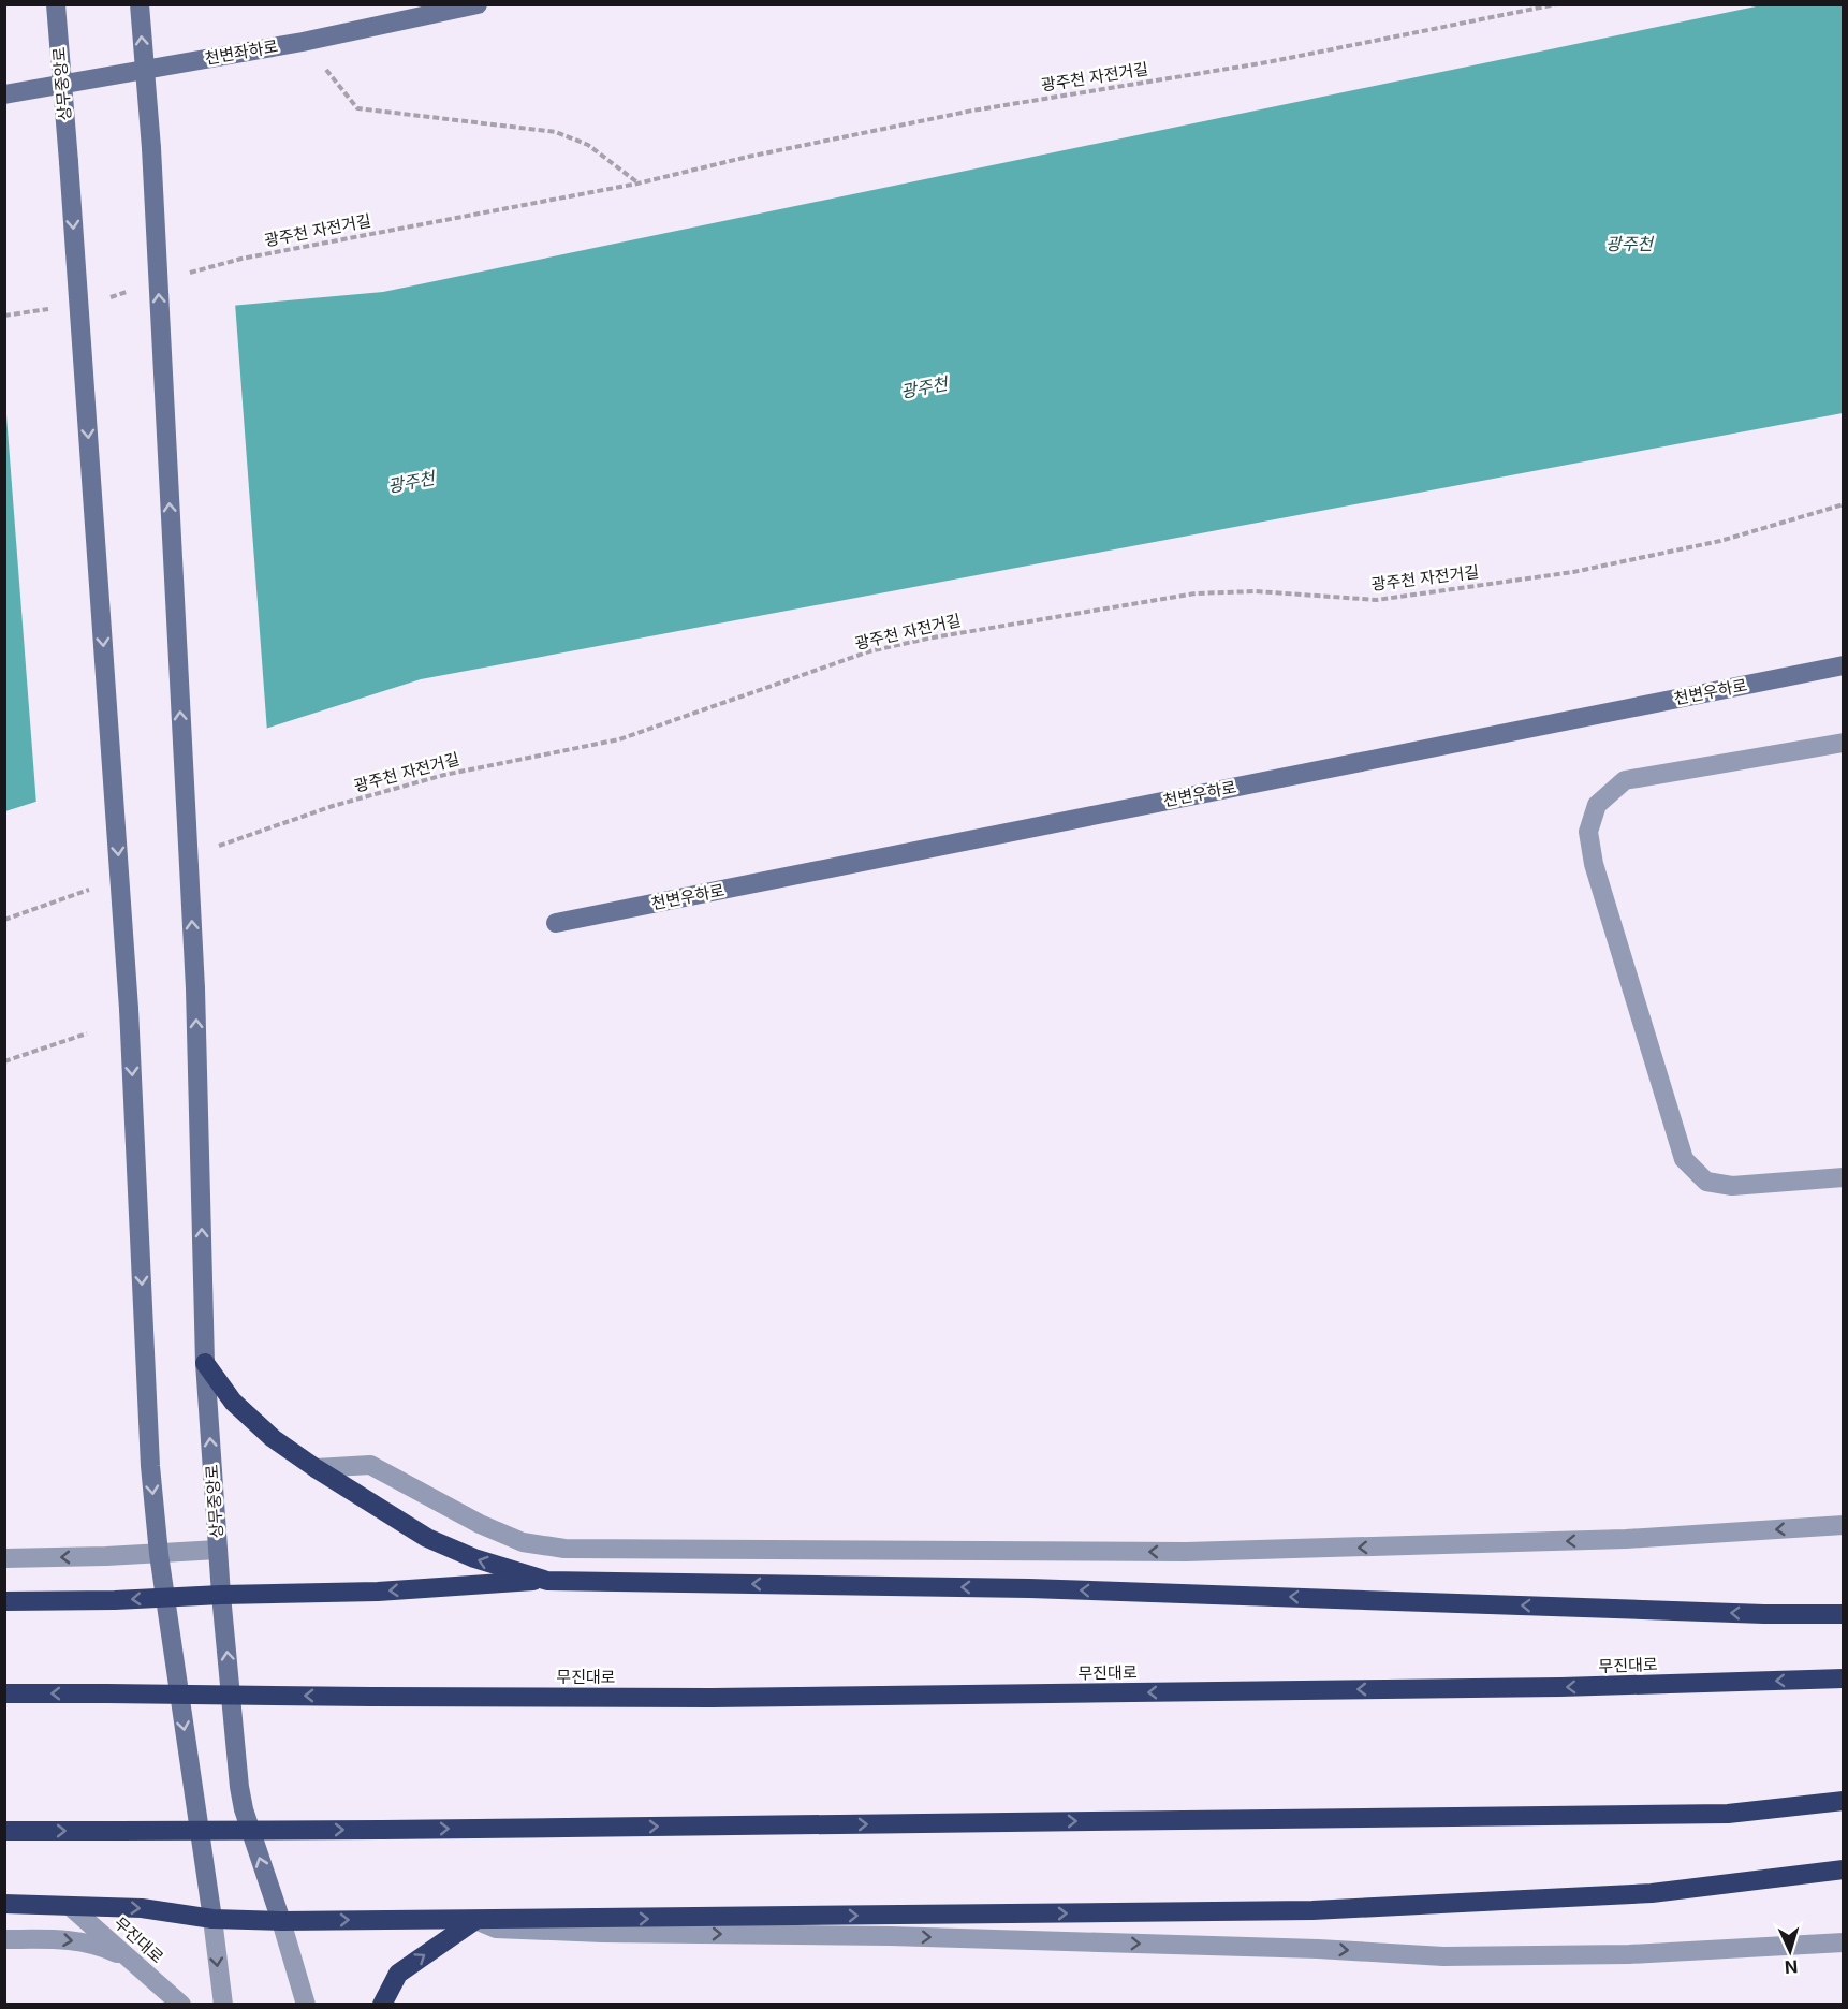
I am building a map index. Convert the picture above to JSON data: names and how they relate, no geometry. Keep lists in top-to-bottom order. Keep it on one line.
{"streets":{"highway":["무진대로"],"street":["천변좌하로","상무중앙로","천변우하로"],"path":["광주천 자전거길"]},"crossings":[["천변좌하로","상무중앙로"]],"water":["광주천"],"north":"bottom"}
